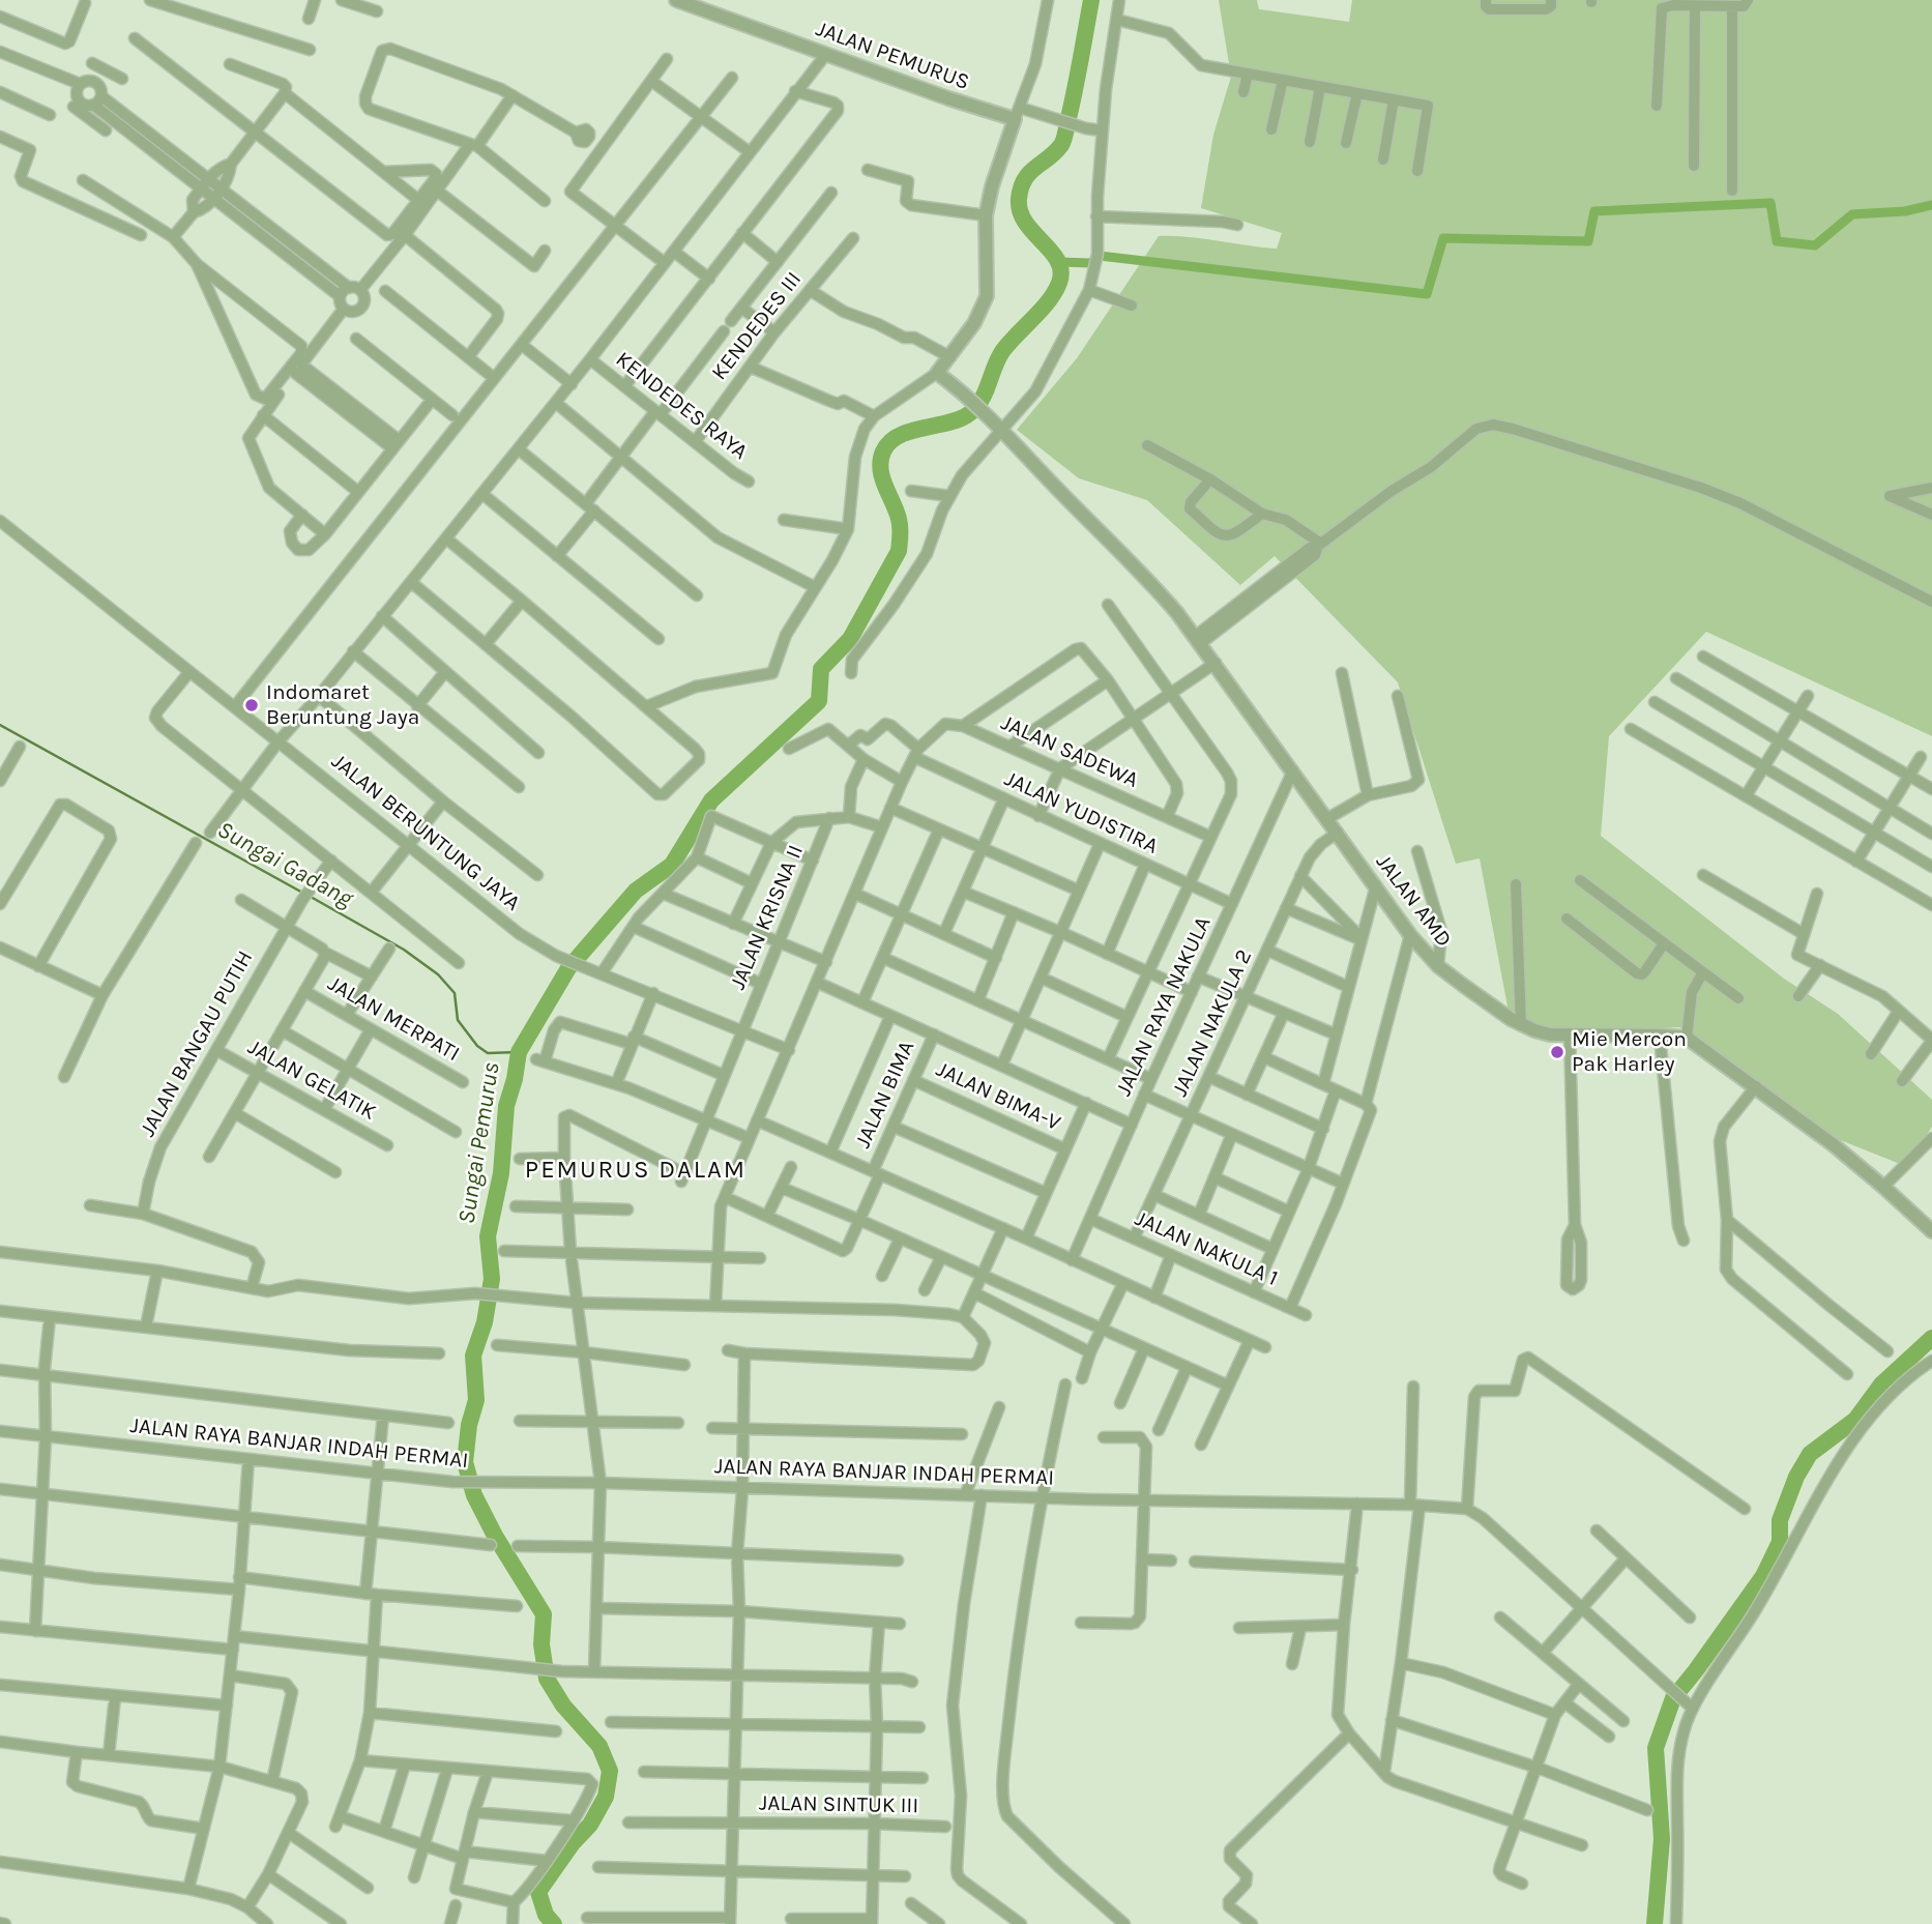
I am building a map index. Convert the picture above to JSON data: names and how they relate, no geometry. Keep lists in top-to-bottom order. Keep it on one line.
{"streets":{"street":["JALAN PEMURUS","KENDEDES III","KENDEDES RAYA","JALAN SADEWA","JALAN YUDISTIRA","JALAN BERUNTUNG JAYA","JALAN AMD","JALAN KRISNA II","JALAN RAYA NAKULA","JALAN MERPATI","JALAN NAKULA 2","JALAN BANGAU PUTIH","JALAN GELATIK","JALAN BIMA","JALAN BIMA-V","JALAN NAKULA 1","JALAN RAYA BANJAR INDAH PERMAI","JALAN SINTUK III"]},"crossings":[["KENDEDES III","KENDEDES RAYA"],["JALAN YUDISTIRA","JALAN RAYA NAKULA"],["JALAN BERUNTUNG JAYA","JALAN KRISNA II"],["JALAN AMD","JALAN RAYA NAKULA"],["JALAN AMD","JALAN NAKULA 2"],["JALAN RAYA NAKULA","JALAN NAKULA 1"],["JALAN NAKULA 2","JALAN NAKULA 1"],["JALAN BANGAU PUTIH","JALAN GELATIK"],["JALAN BIMA","JALAN BIMA-V"]],"districts":["PEMURUS DALAM"],"water":["Sungai Gadang","Sungai Pemurus"],"places":["Indomaret Beruntung Jaya","Mie Mercon Pak Harley"]}
